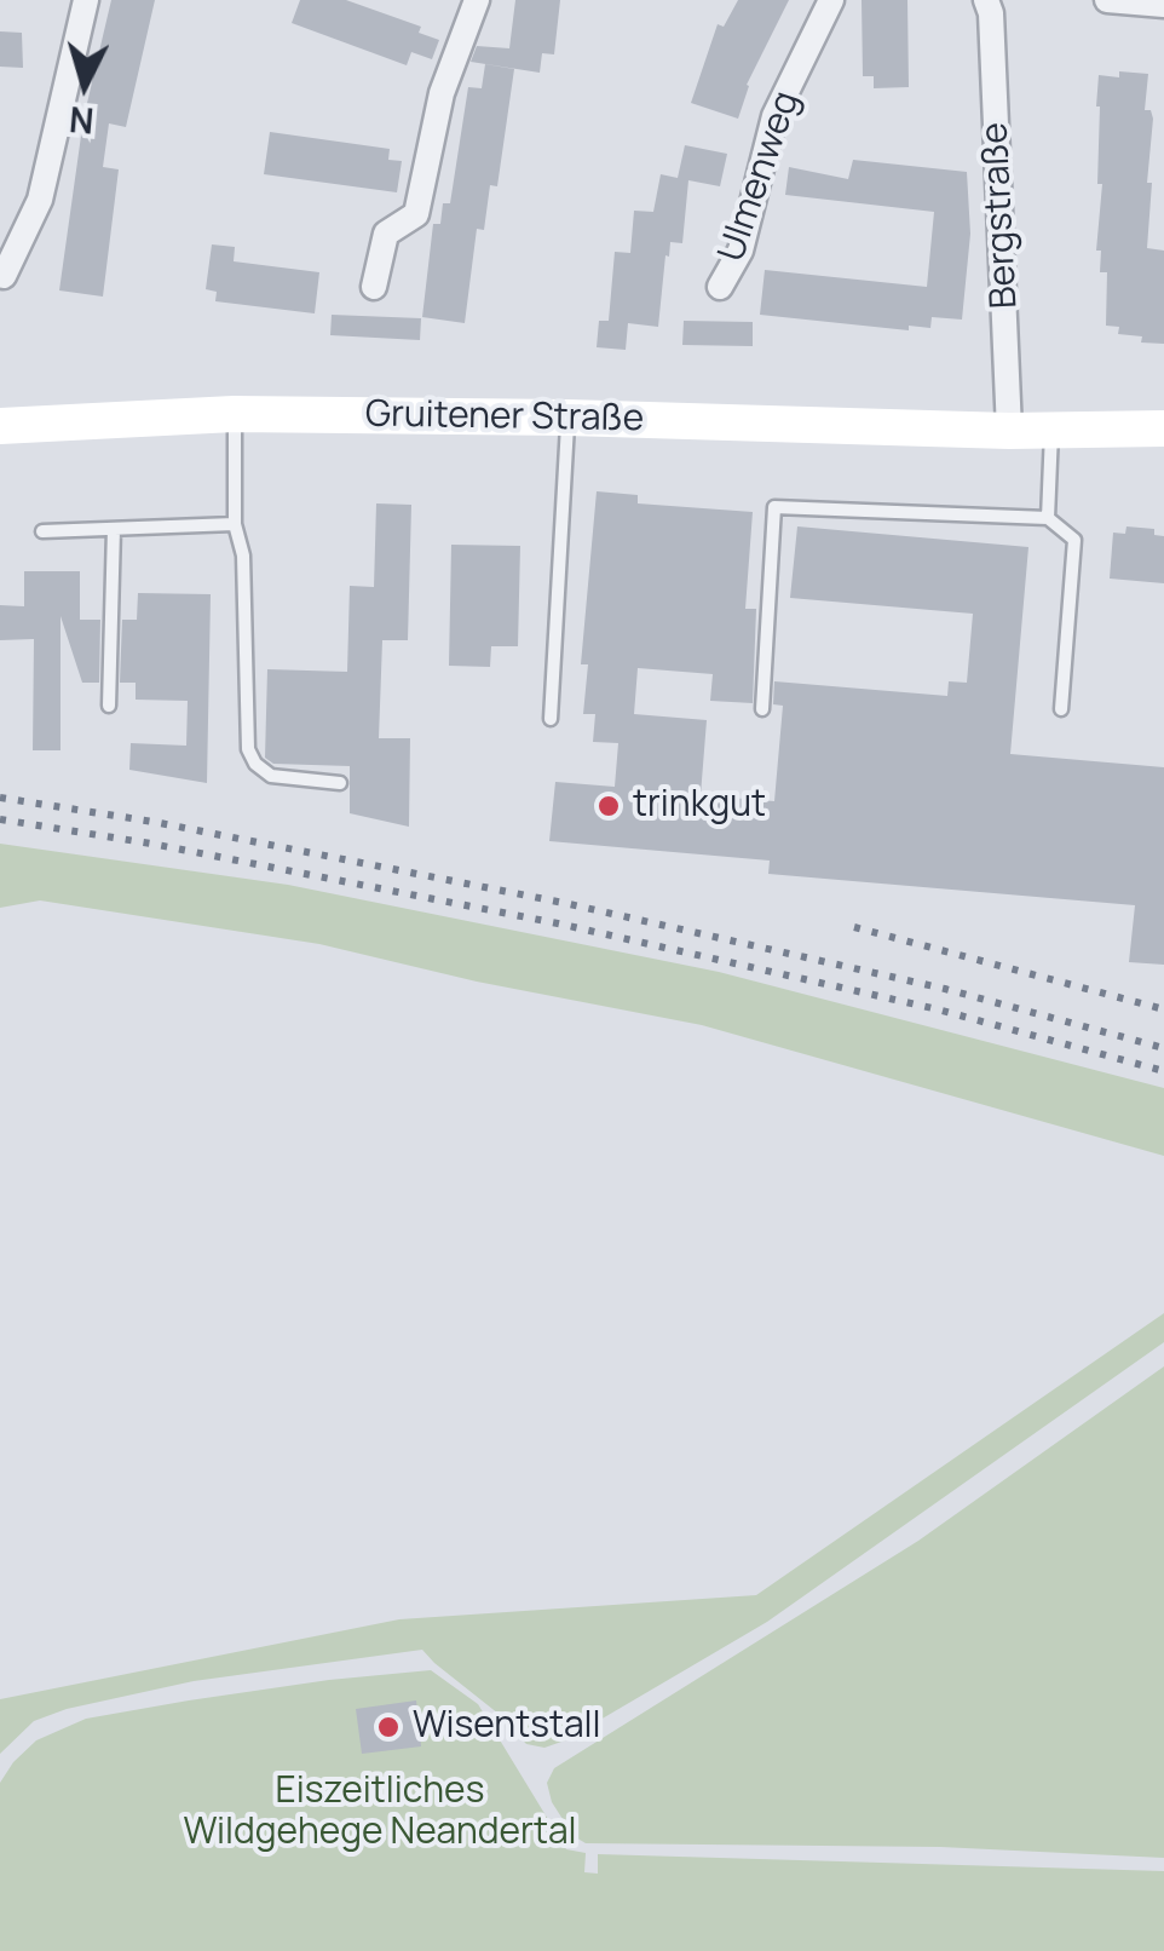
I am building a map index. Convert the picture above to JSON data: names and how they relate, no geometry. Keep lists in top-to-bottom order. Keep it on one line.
{"streets":{"main road":["Gruitener Straße"],"street":["Ulmenweg","Bergstraße"]},"crossings":[["Bergstraße","Gruitener Straße"]],"parks":["Eiszeitliches Wildgehege Neandertal"],"places":["trinkgut","Wisentstall"],"north":"bottom"}
